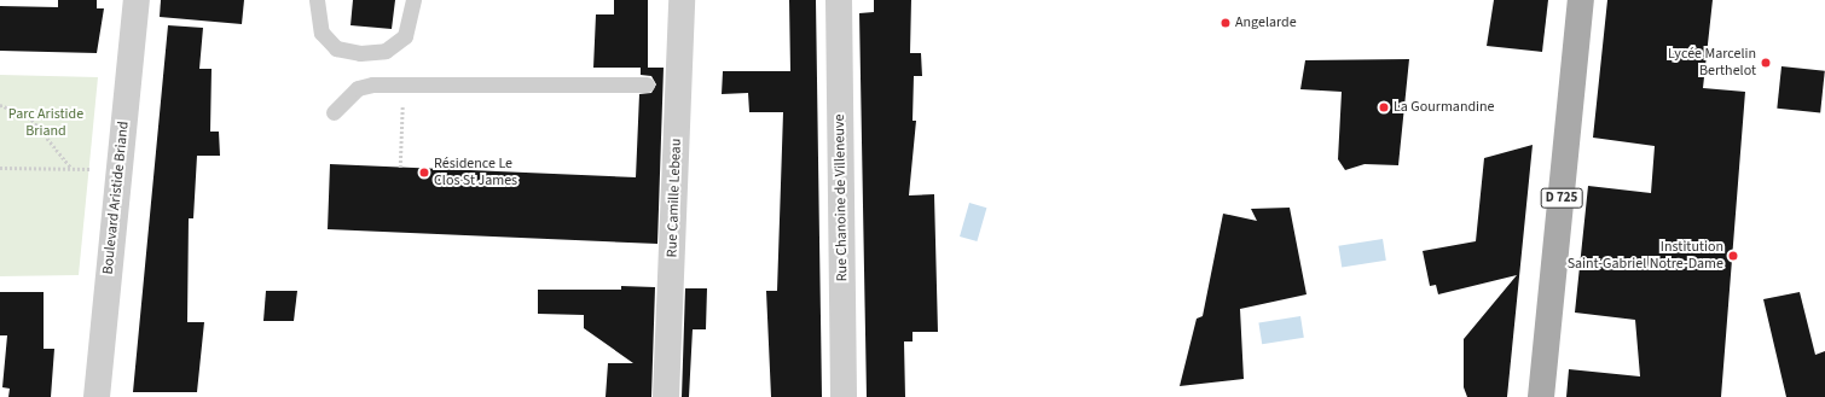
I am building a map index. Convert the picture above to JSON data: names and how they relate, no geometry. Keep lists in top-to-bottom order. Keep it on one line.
{"streets":{"main road":["D 725"],"street":["Boulevard Aristide Briand","Rue Camille Lebeau","Rue Chanoine de Villeneuve"]},"parks":["Parc Aristide Briand"],"places":["Angelarde","Lycée Marcelin Berthelot","La Gourmandine","Résidence Le Clos St James","Institution Saint-Gabriel Notre-Dame"]}
